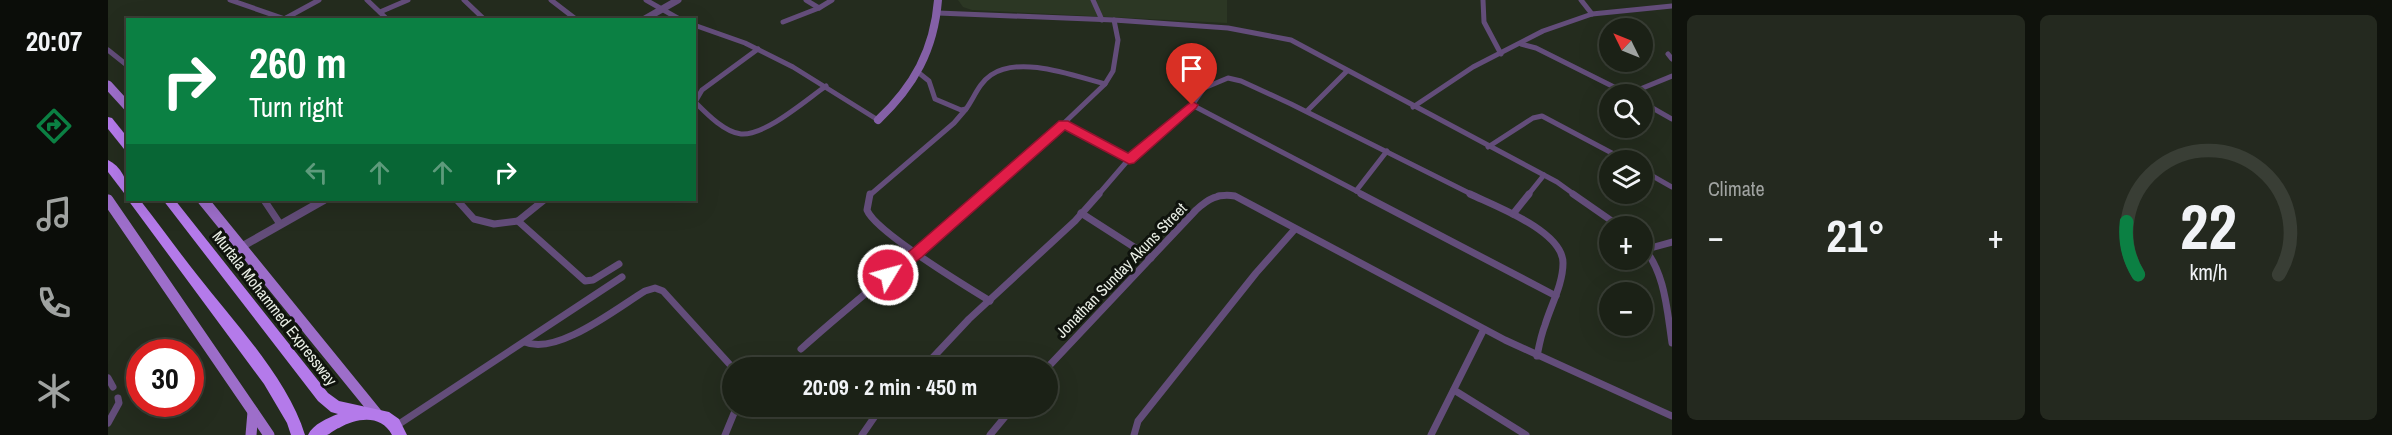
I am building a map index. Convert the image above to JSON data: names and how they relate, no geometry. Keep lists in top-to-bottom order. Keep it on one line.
{"streets":{"highway":["Murtala Mohammed Expressway"],"street":["Jonathan Sunday Akuns Street"]},"north":"top left","page":{"tabs":"20:07","tile":"Climate","map_buttons":["+","−"],"turn":["260 m","Turn right"],"heat":["−","21°","+"],"limit":"30","trip":"20:09 · 2 min · 450 m","gauge":["22","km/h"]}}
